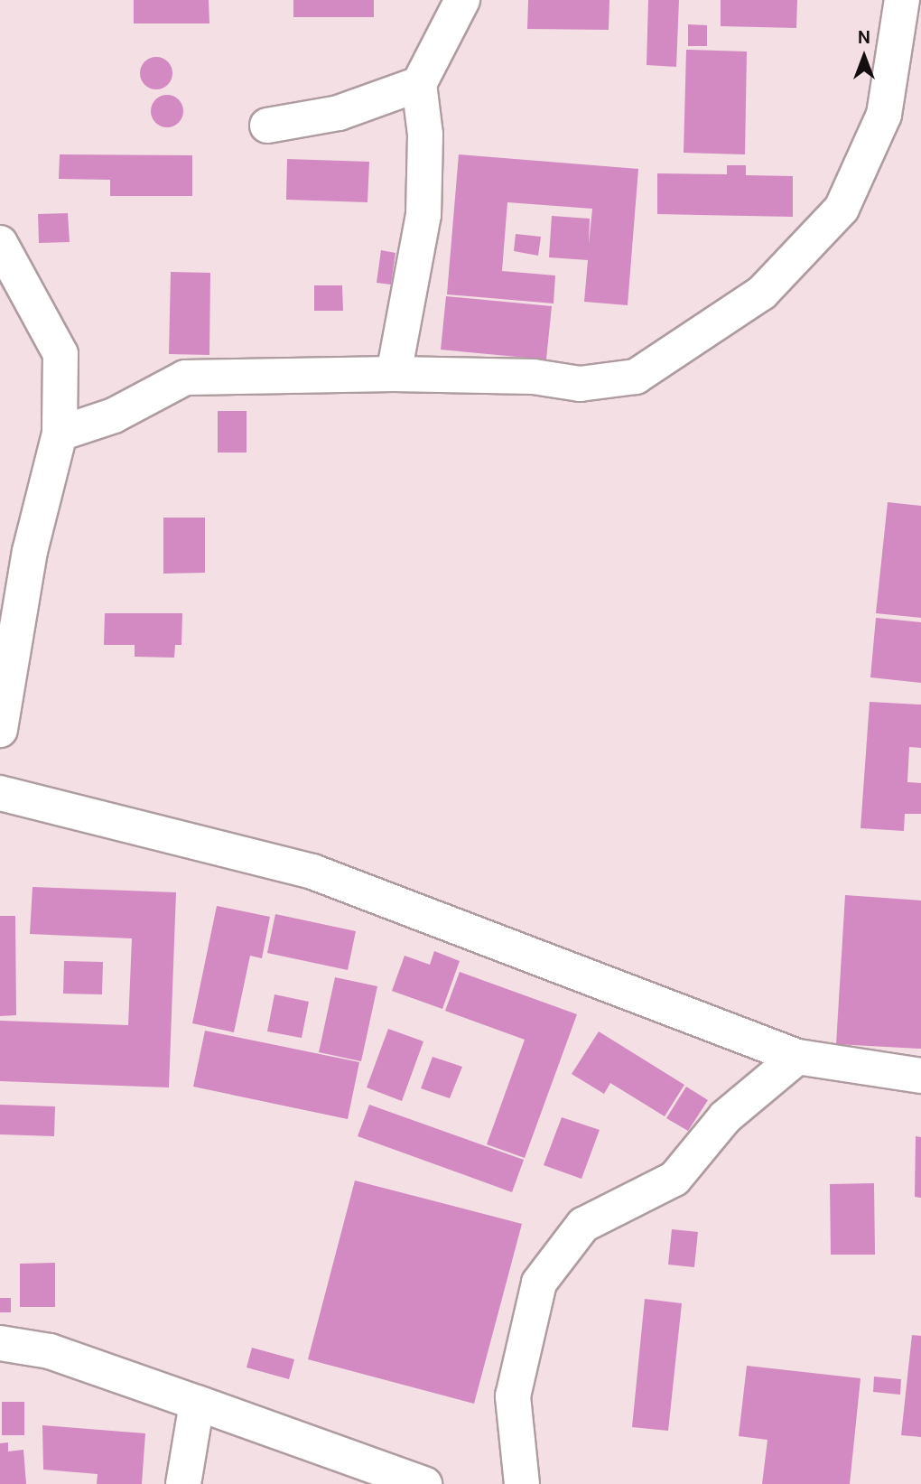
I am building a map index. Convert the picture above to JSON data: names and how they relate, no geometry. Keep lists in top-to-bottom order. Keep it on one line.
{"north":"top"}
